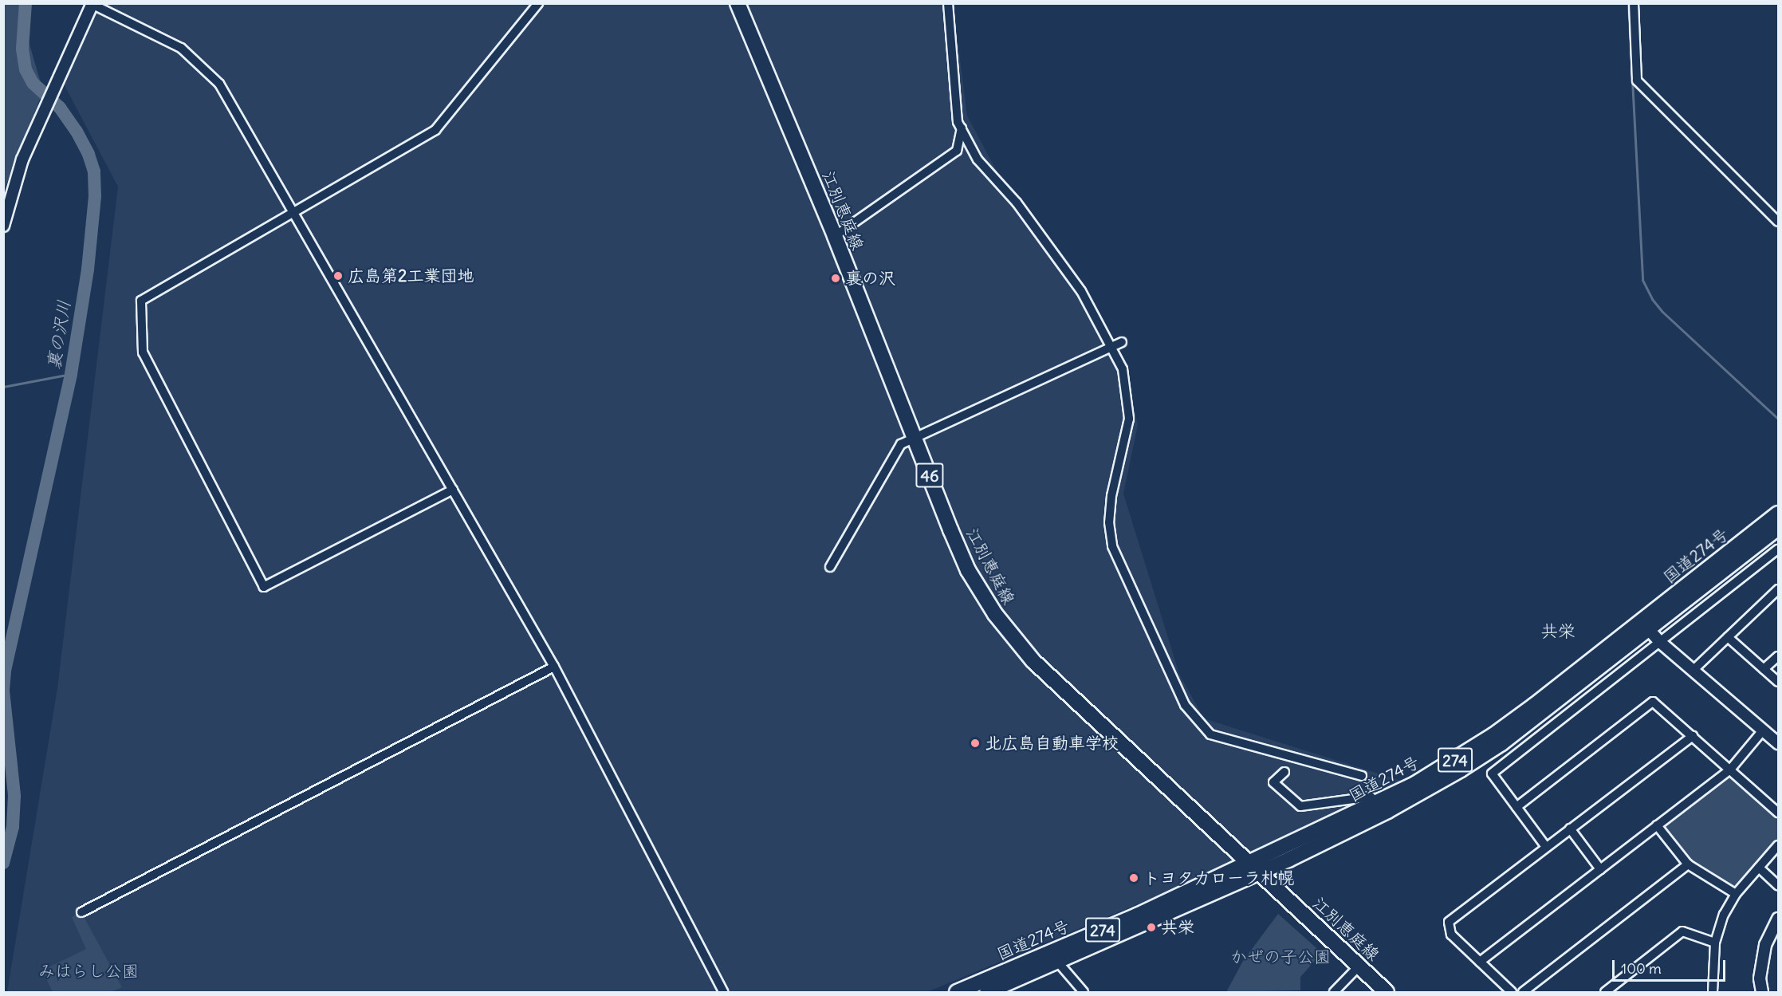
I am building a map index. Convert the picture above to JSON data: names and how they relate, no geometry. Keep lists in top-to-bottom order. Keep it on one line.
{"streets":{"main road":["江別恵庭線","46","国道274号","274"]},"crossings":[["江別恵庭線","国道274号"]],"districts":["共栄"],"water":["裏の沢川"],"parks":["かぜの子公園","みはらし公園"],"places":["広島第2工業団地","裏の沢","北広島自動車学校","トヨタカローラ札幌","共栄"],"scale_bar":"100 m"}
